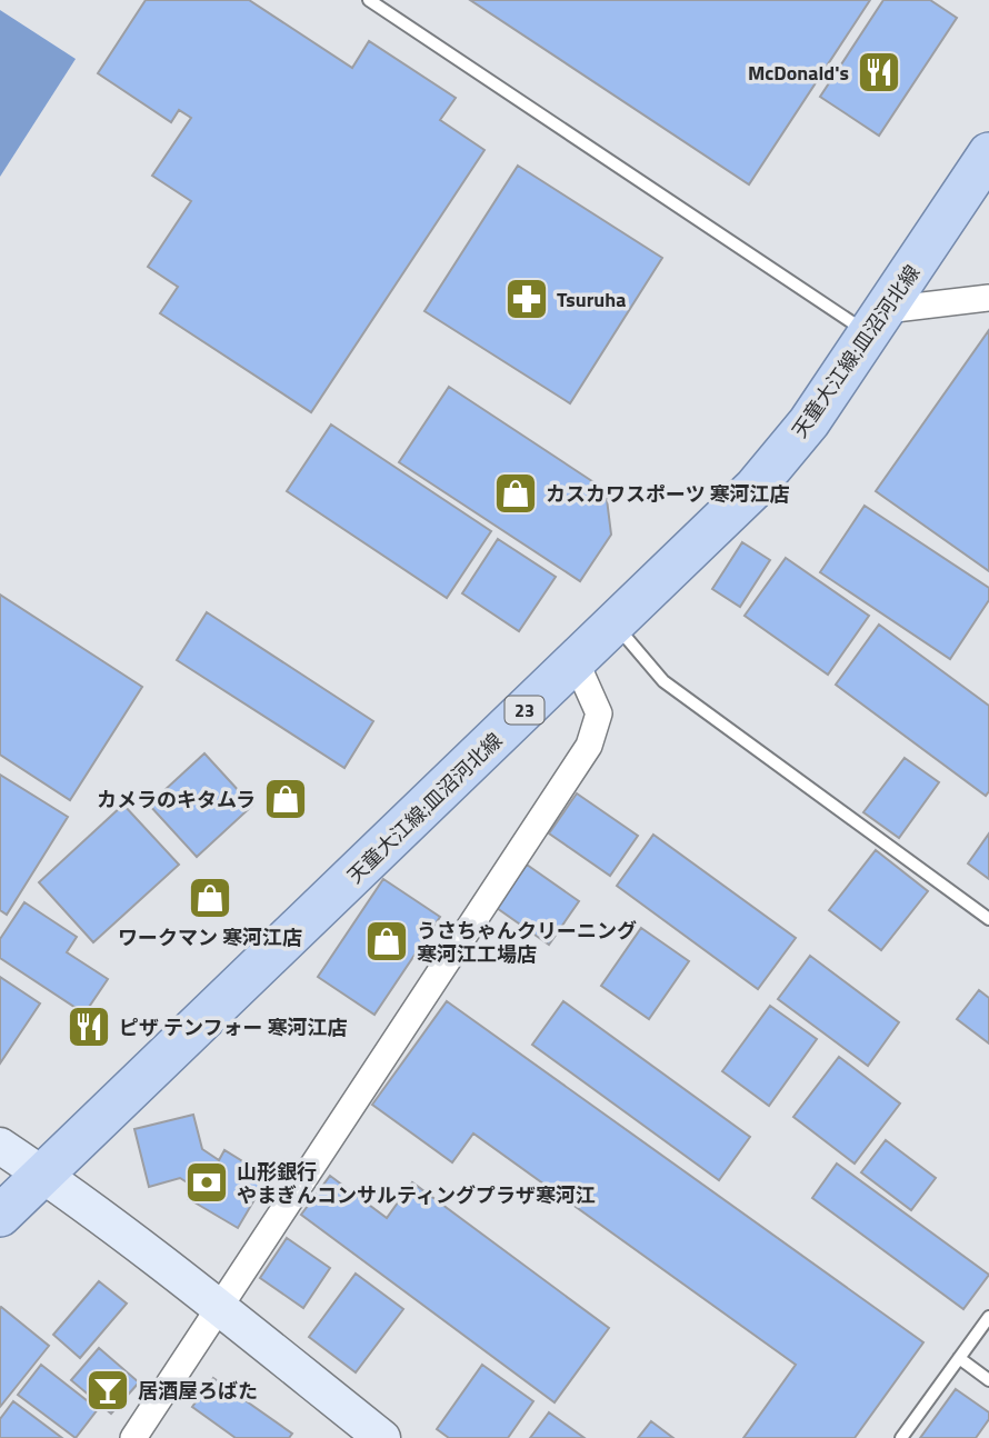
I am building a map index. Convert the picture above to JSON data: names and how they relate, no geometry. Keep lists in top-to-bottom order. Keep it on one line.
{"streets":{"main road":["天童大江線;皿沼河北線","23"]},"places":{"restaurant":["McDonald's","ピザ テンフォー 寒河江店"],"pharmacy":["Tsuruha"],"shop":["カスカワスポーツ 寒河江店","カメラのキタムラ","ワークマン 寒河江店","うさちゃんクリーニング 寒河江工場店"],"bank":["山形銀行 やまぎんコンサルティングプラザ寒河江"],"bar":["居酒屋ろばた"]}}
